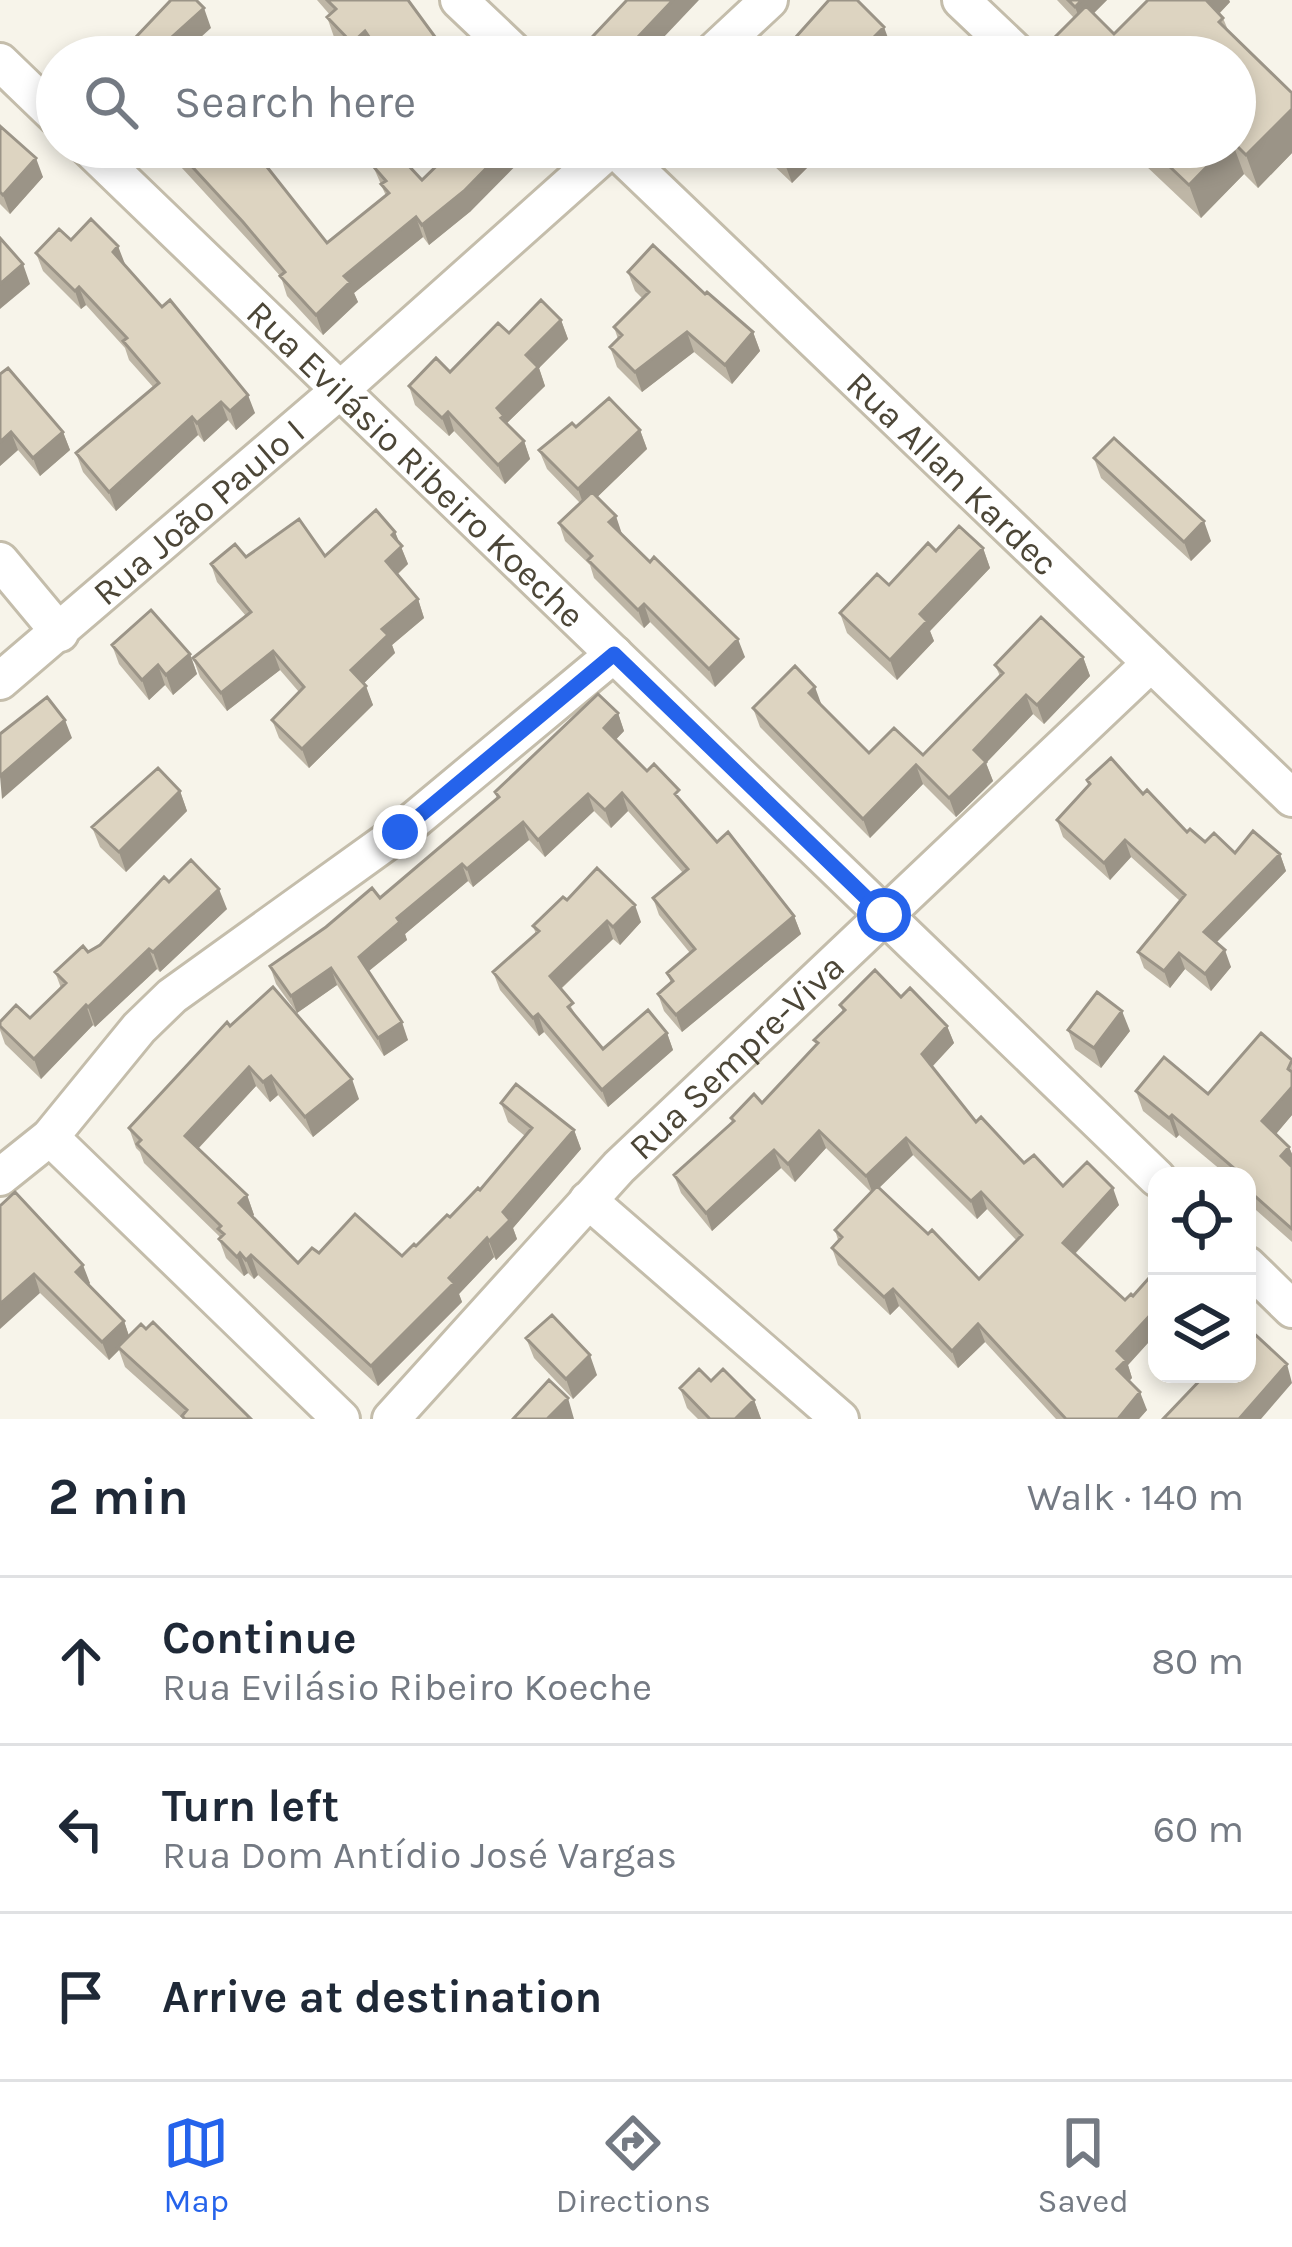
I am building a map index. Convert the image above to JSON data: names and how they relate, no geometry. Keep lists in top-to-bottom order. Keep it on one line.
{"streets":{"street":["Rua Evilásio Ribeiro Koeche","Rua Allan Kardec","Rua João Paulo I","Rua Sempre-Viva"]},"crossings":[["Rua Evilásio Ribeiro Koeche","Rua João Paulo I"],["Rua Evilásio Ribeiro Koeche","Rua Sempre-Viva"],["Rua Allan Kardec","Rua Sempre-Viva"]],"page":{"search":"Search here","heading":["2 min","Walk · 140 m"],"list":[["Continue","Rua Evilásio Ribeiro Koeche","80 m"],["Turn left","Rua Dom Antídio José Vargas","60 m"],"Arrive at destination"],"nav":["Map","Directions","Saved"]}}
